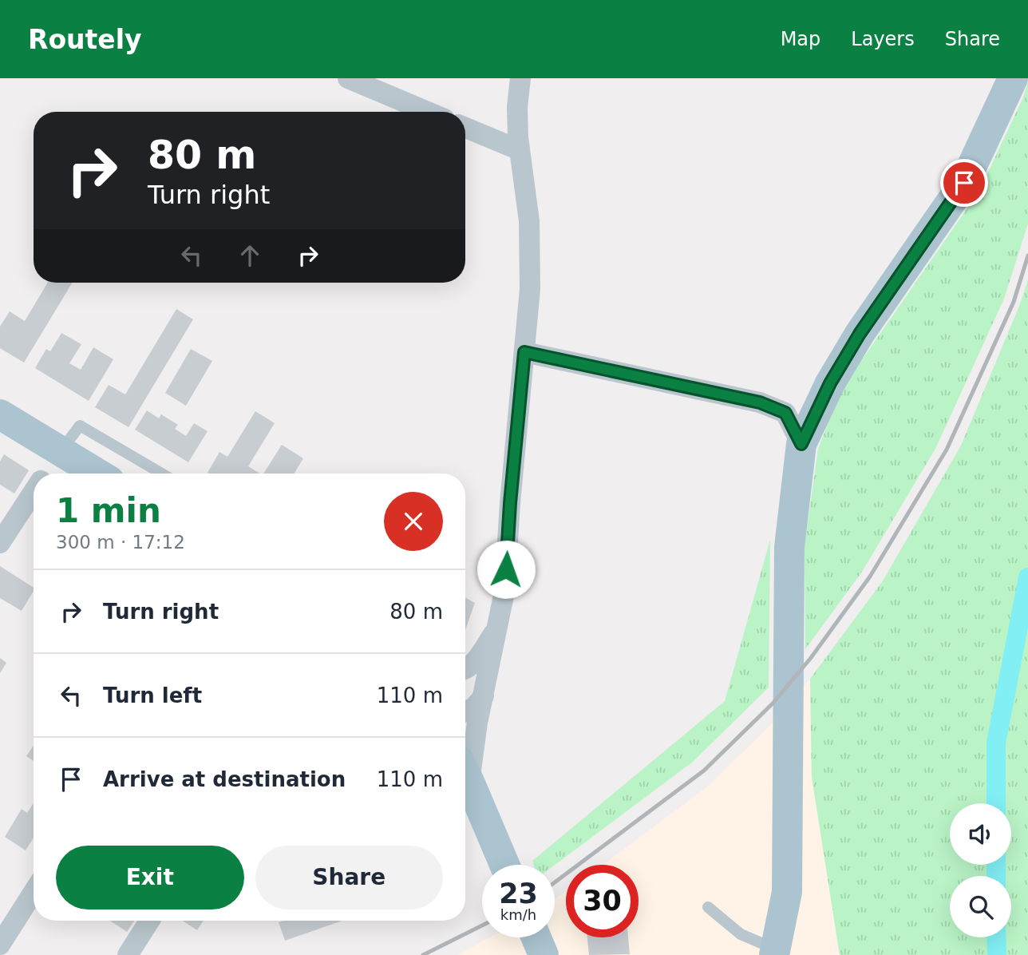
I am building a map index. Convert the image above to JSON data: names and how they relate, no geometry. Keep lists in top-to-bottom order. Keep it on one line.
{"page":{"header":"Routely","nav":["Map","Layers","Share"],"turn":["80 m","Turn right"],"heading":["1 min","300 m · 17:12"],"list":[{"name":"Turn right","value":"80 m"},{"name":"Turn left","value":"110 m"},{"name":"Arrive at destination","value":"110 m"}],"buttons":["Exit","Share"],"speed":"23 km/h","limit":"30"}}
